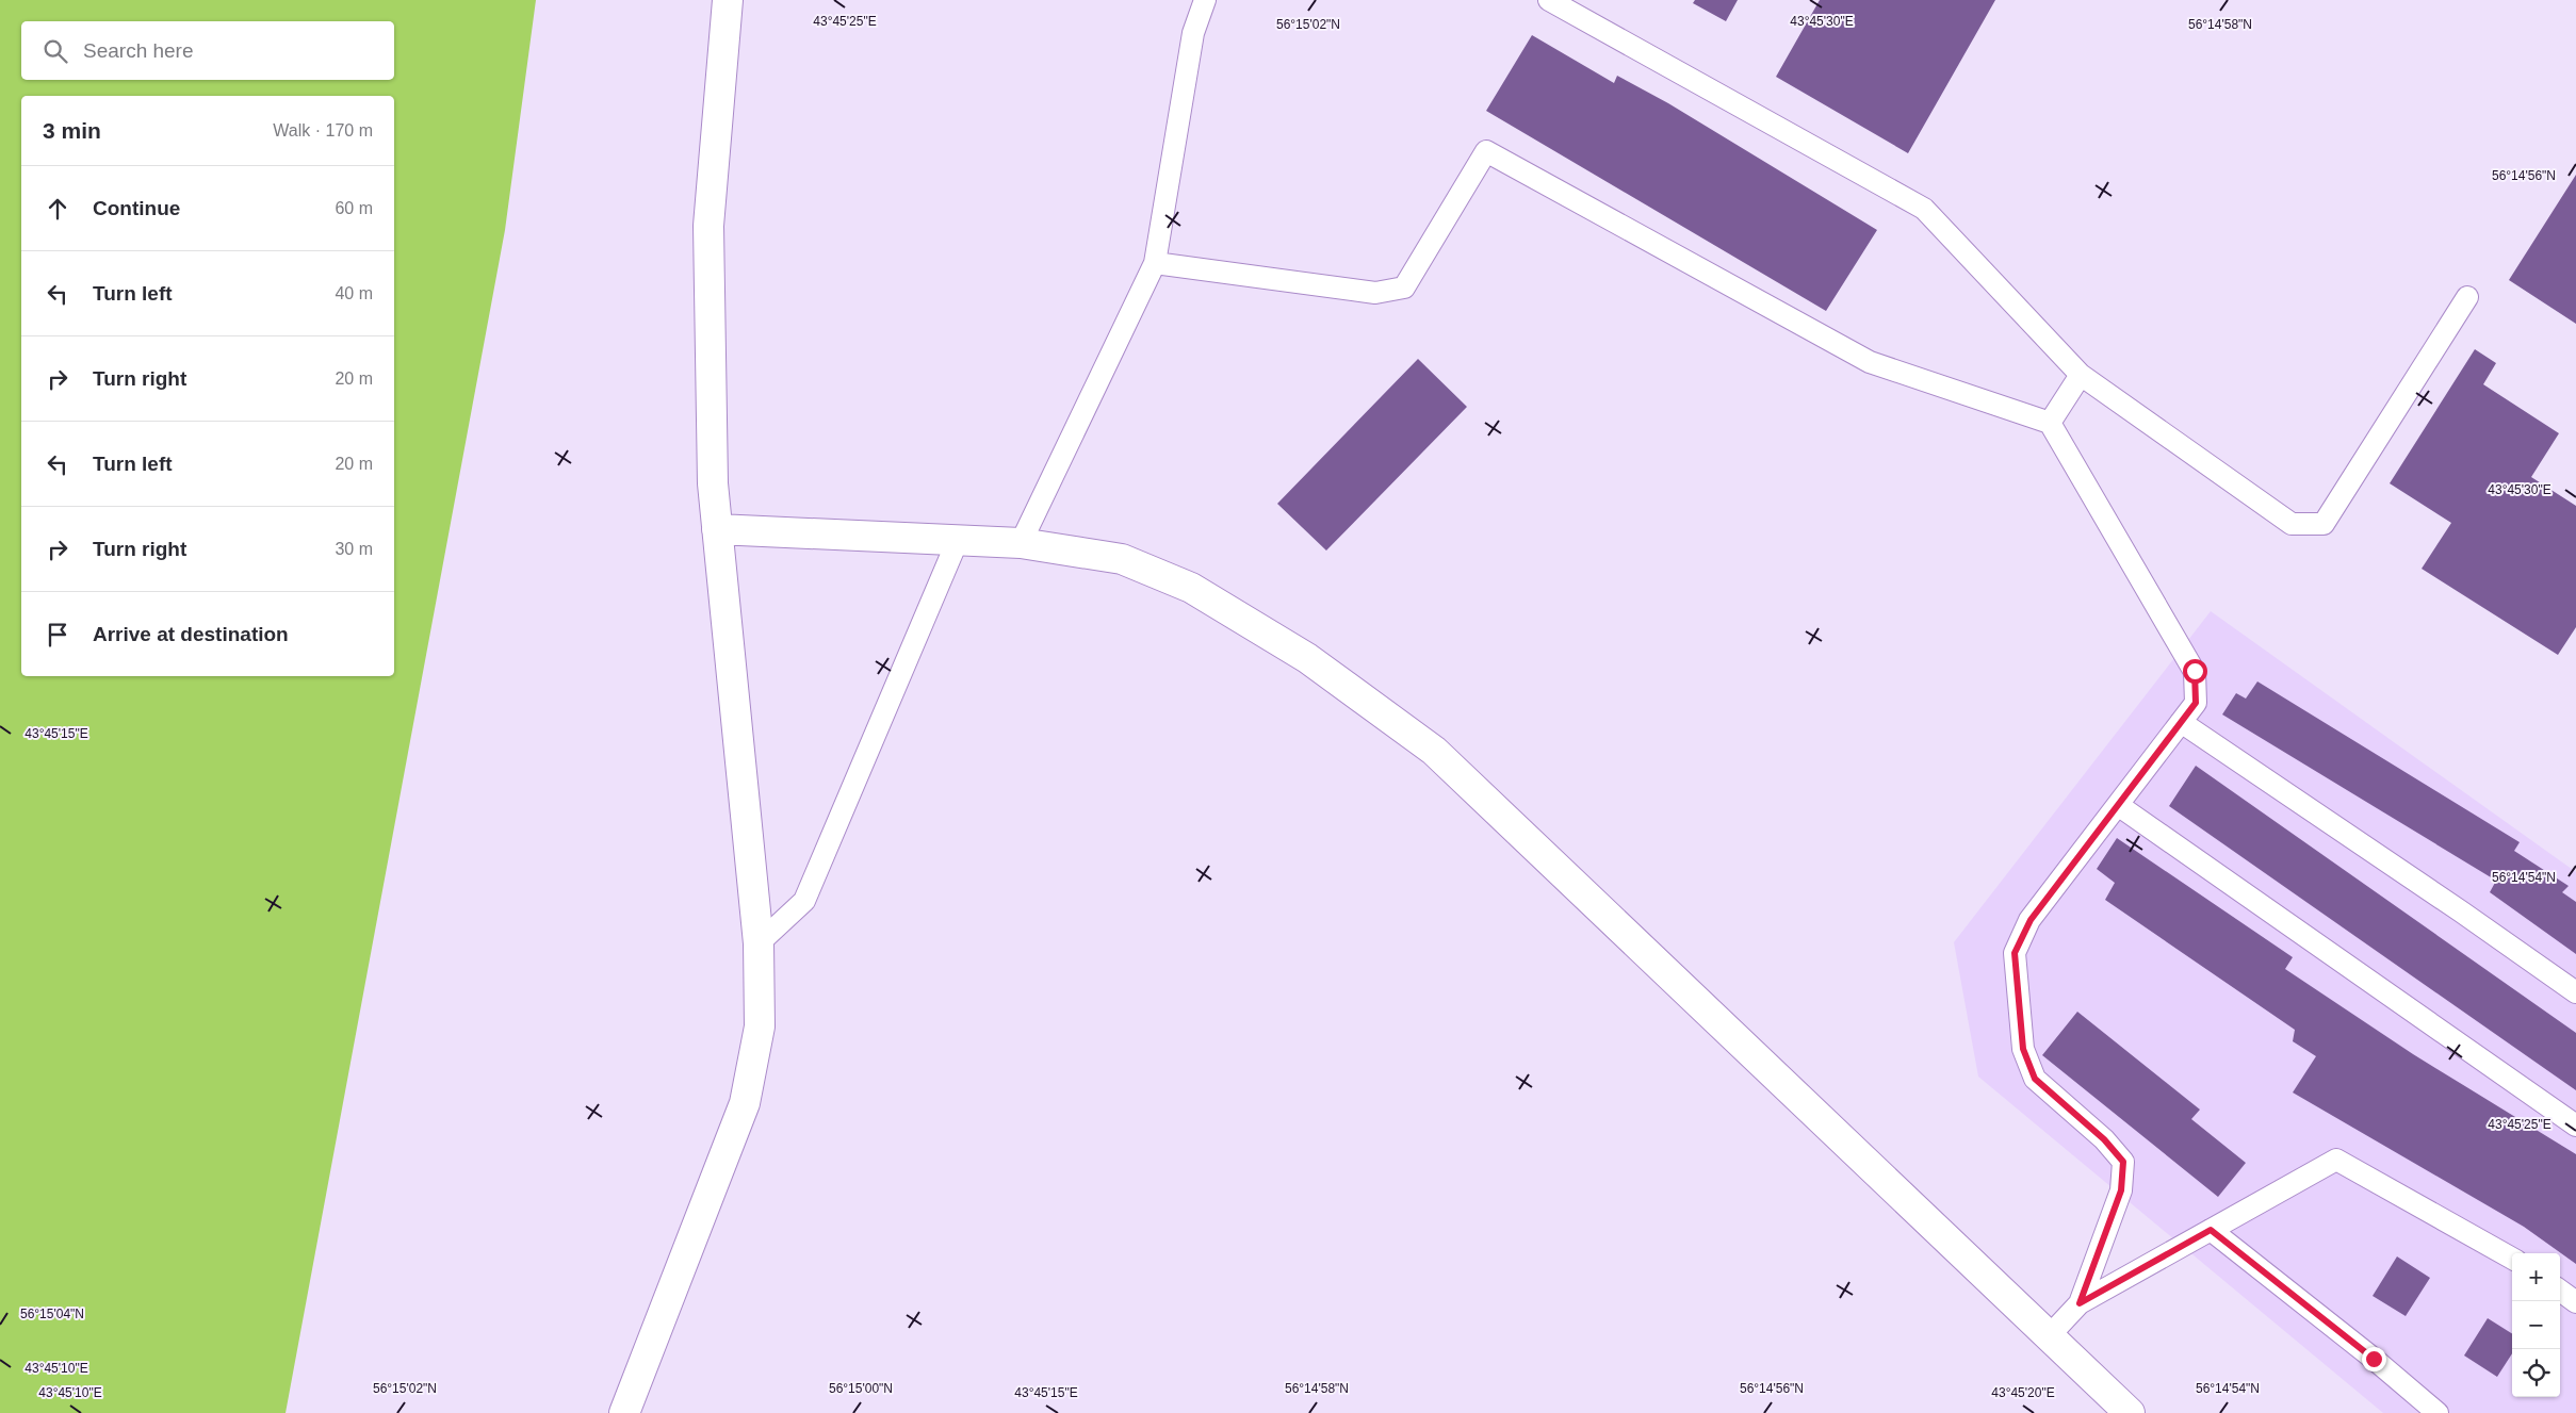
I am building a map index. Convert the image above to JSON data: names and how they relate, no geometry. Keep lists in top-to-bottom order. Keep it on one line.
{"page":{"search":"Search here","heading":["3 min","Walk · 170 m"],"list":[["Continue","60 m"],["Turn left","40 m"],["Turn right","20 m"],["Turn left","20 m"],["Turn right","30 m"],"Arrive at destination"],"map_buttons":["+","−"]},"coordinates":["43°45'25\"E","43°45'30\"E","56°14'58\"N","56°15'02\"N","56°14'56\"N","43°45'15\"E","56°14'54\"N","56°15'04\"N","43°45'10\"E","56°15'00\"N","43°45'20\"E"]}
